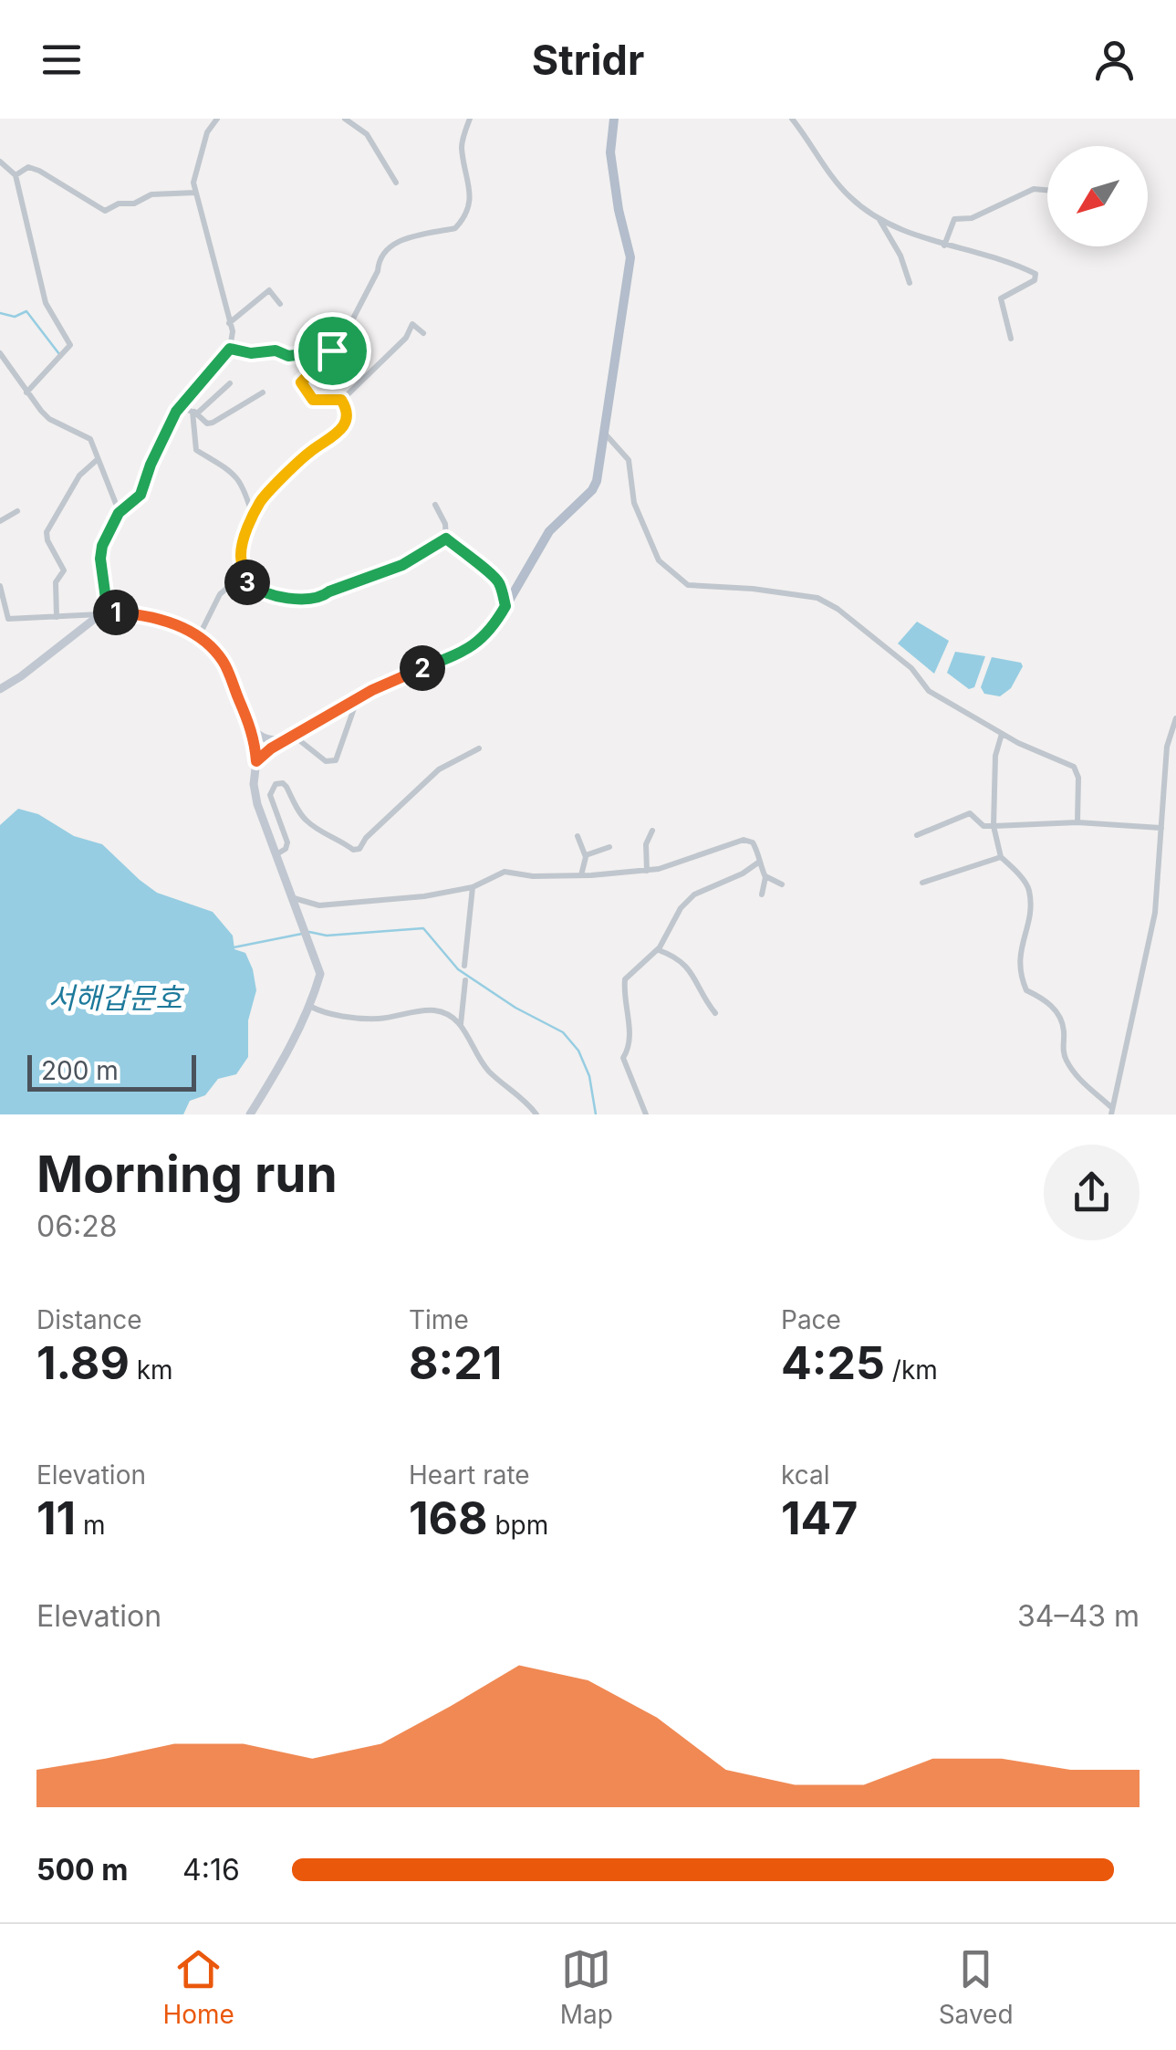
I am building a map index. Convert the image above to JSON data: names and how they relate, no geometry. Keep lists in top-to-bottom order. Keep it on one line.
{"water":["서해갑문호"],"scale_bar":"200 m","north":"bottom left","page":{"header":"Stridr","pins":["3","1","2"],"scale":"200 m","heading":["Morning run","06:28"],"stats":[["Distance","1.89 km"],["Time","8:21"],["Pace","4:25 /km"],["Elevation","11 m"],["Heart rate","168 bpm"],["kcal","147"]],"chart":["Elevation","34–43 m"],"list":[{"name":"500 m","note":"4:16"}],"tabs":["Home","Map","Saved"]}}
